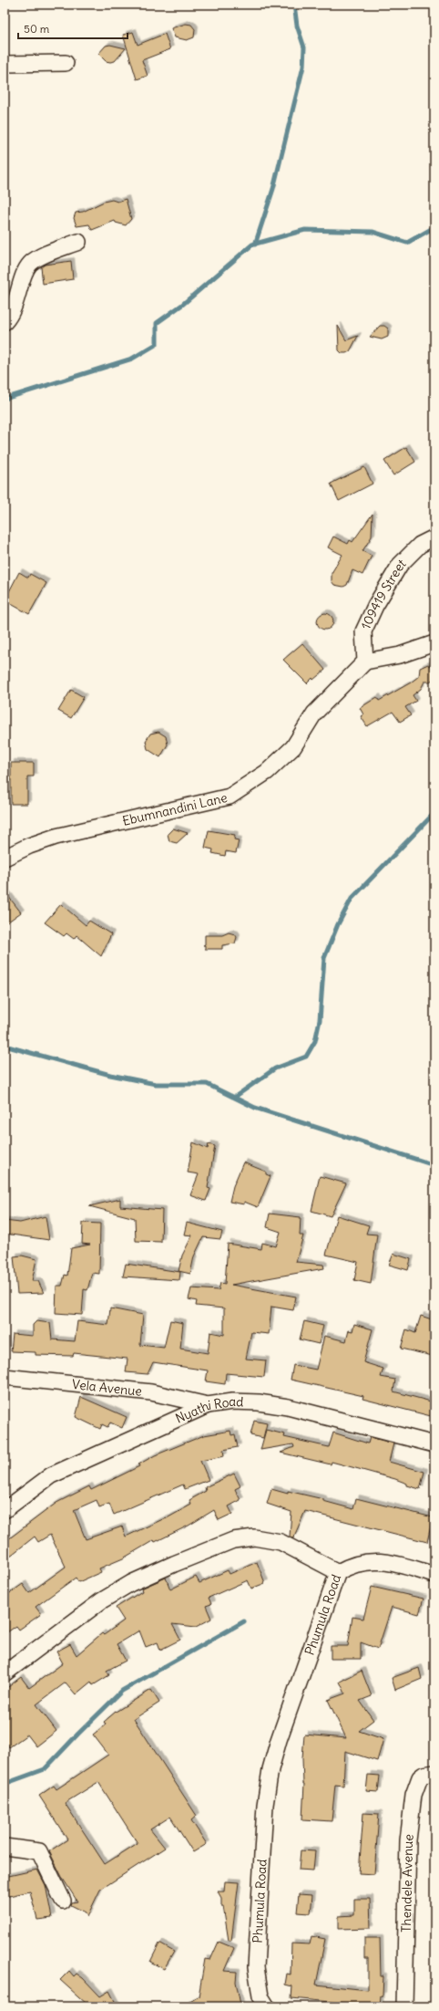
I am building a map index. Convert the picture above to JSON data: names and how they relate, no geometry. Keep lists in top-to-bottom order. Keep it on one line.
{"streets":{"street":["109419 Street","Ebumnandini Lane","Vela Avenue","Nyathi Road","Phumula Road","Thendele Avenue"]},"crossings":[["109419 Street","Ebumnandini Lane"],["Vela Avenue","Nyathi Road"]],"scale_bar":"50 m"}
